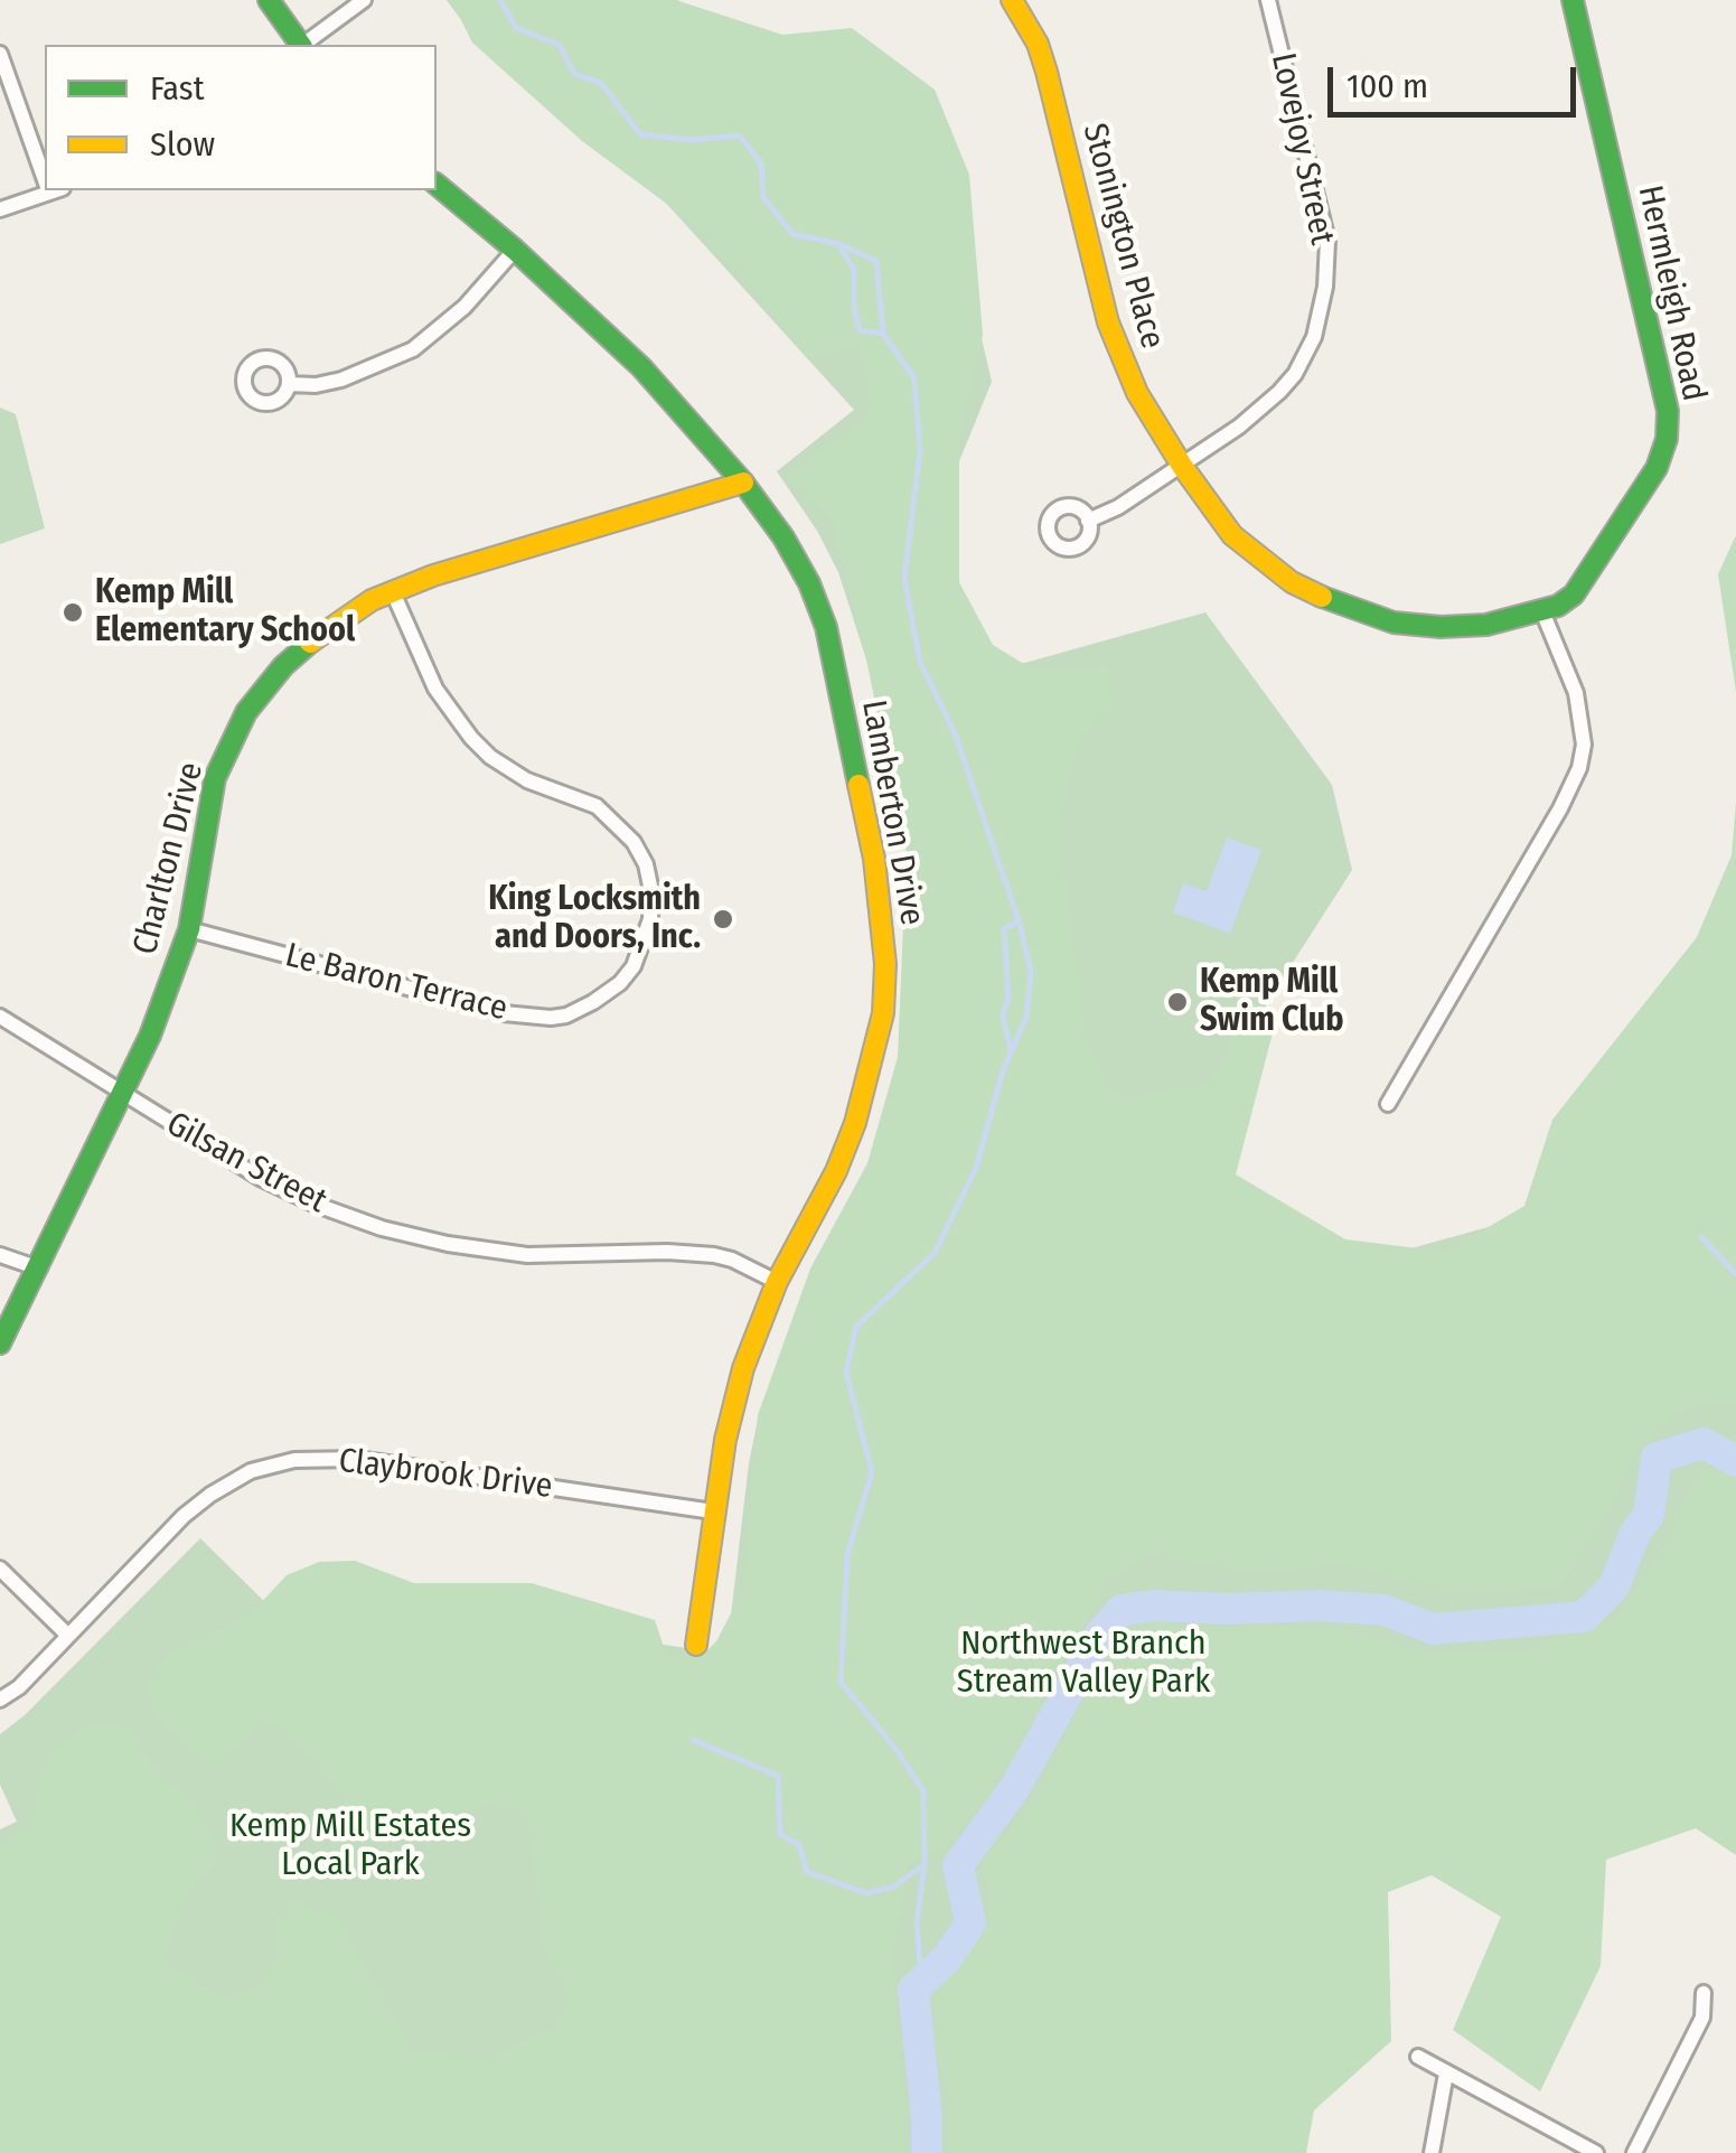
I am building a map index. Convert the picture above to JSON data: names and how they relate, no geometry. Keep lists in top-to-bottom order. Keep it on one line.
{"streets":{"street":["Lovejoy Street","Stonington Place","Hermleigh Road","Lamberton Drive","Charlton Drive","Le Baron Terrace","Gilsan Street","Claybrook Drive"]},"crossings":[["Lovejoy Street","Stonington Place"],["Stonington Place","Hermleigh Road"],["Lamberton Drive","Charlton Drive"],["Lamberton Drive","Gilsan Street"],["Lamberton Drive","Claybrook Drive"],["Charlton Drive","Le Baron Terrace"],["Charlton Drive","Gilsan Street"]],"parks":["Northwest Branch Stream Valley Park","Kemp Mill Estates Local Park"],"places":["Kemp Mill Elementary School","King Locksmith and Doors, Inc.","Kemp Mill Swim Club"],"legend":["Fast","Slow"],"scale_bar":"100 m"}
